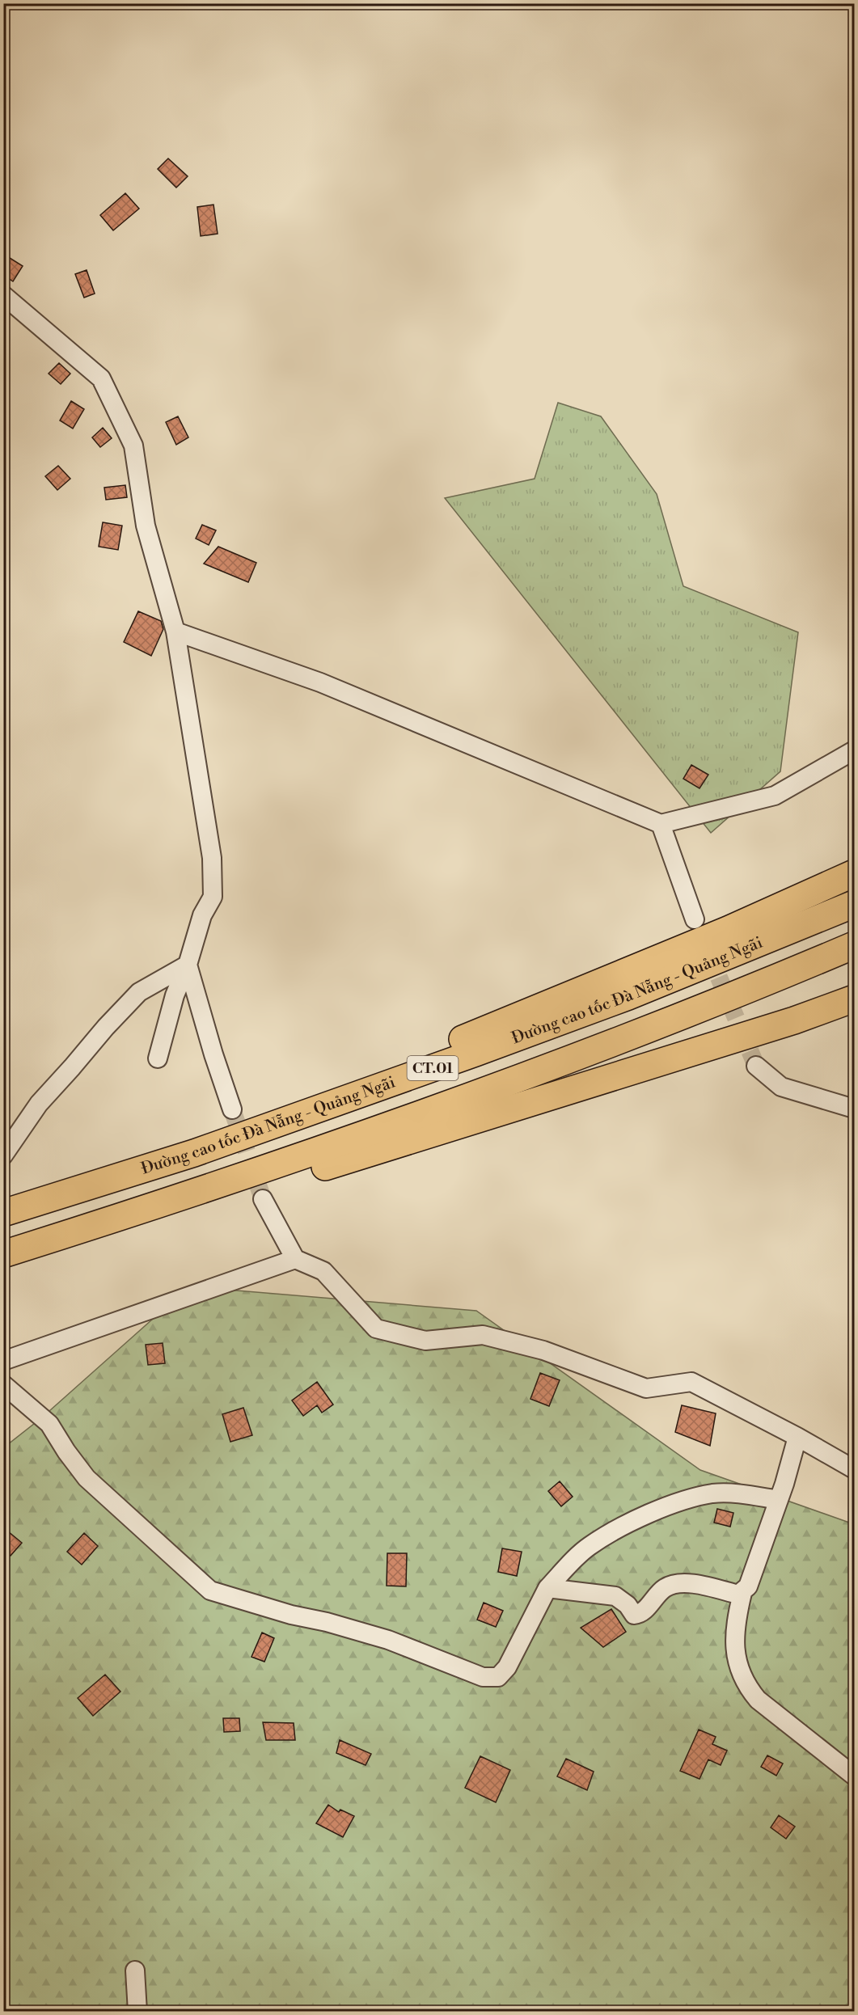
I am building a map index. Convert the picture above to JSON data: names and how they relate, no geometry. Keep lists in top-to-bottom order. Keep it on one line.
{"streets":{"highway":["Đường cao tốc Đà Nẵng - Quảng Ngãi","CT.01"]}}
